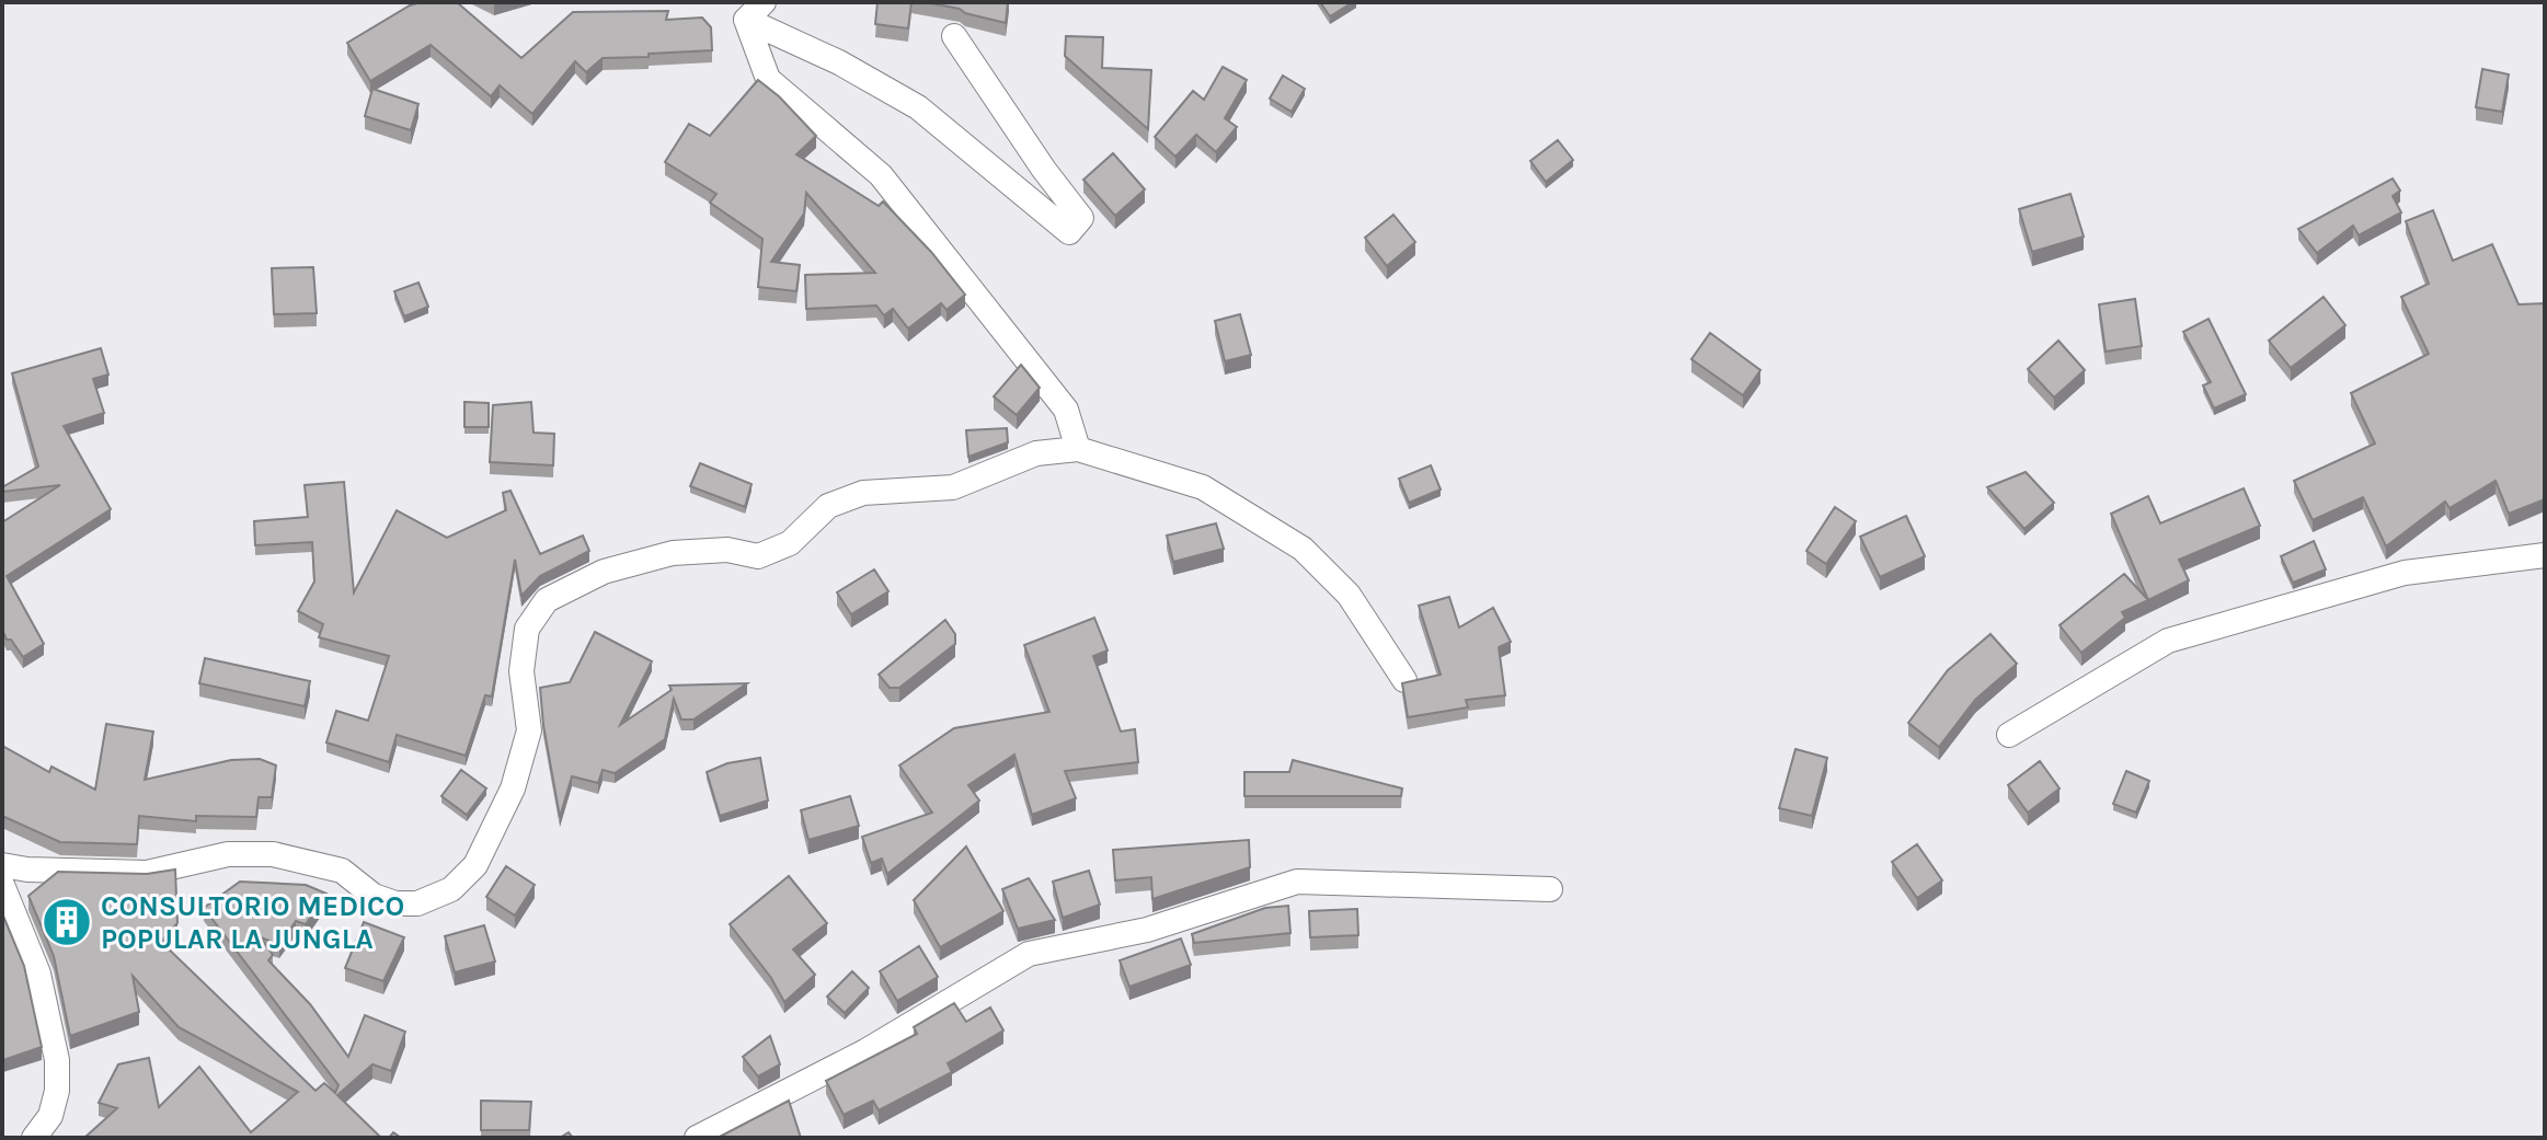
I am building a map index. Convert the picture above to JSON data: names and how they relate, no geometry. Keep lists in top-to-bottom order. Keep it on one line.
{"places":{"building":["CONSULTORIO MEDICO POPULAR LA JUNGLA"]}}
